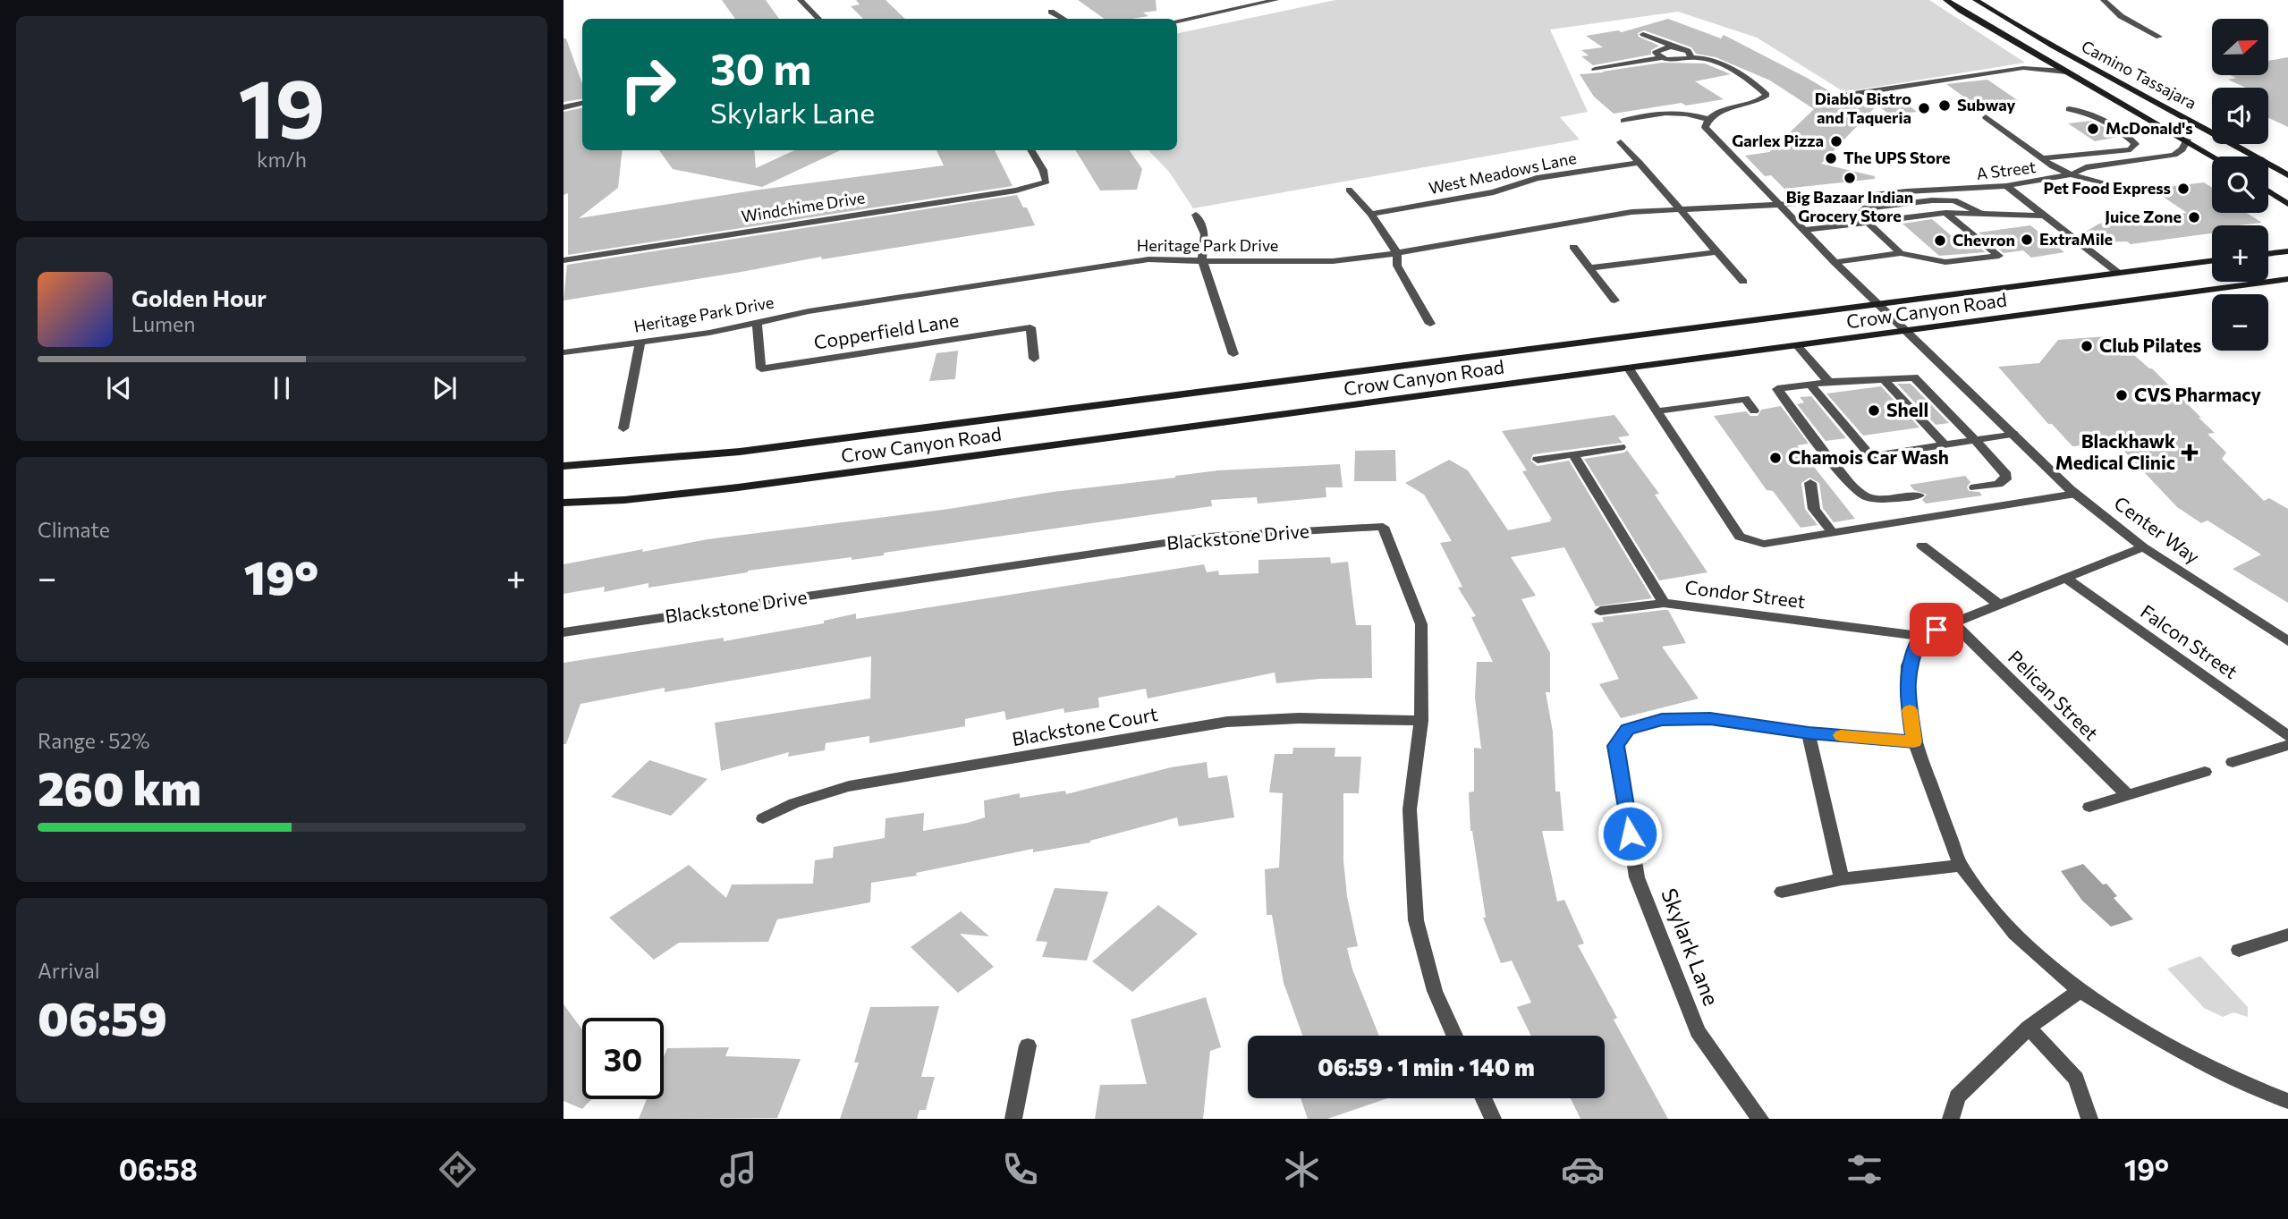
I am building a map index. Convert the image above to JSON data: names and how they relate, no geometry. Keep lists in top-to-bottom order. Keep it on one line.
{"streets":{"main road":["Camino Tassajara","Crow Canyon Road"],"street":["A Street","West Meadows Lane","Windchime Drive","Heritage Park Drive","Copperfield Lane","Center Way","Blackstone Drive","Condor Street","Falcon Street","Pelican Street","Blackstone Court","Skylark Lane"]},"crossings":[["Camino Tassajara","A Street"],["A Street","Heritage Park Drive"],["A Street","Center Way"],["Heritage Park Drive","Copperfield Lane"],["Heritage Park Drive","Center Way"],["Crow Canyon Road","Center Way"],["Blackstone Drive","Blackstone Court"]],"places":{"other":["Subway","Diablo Bistro and Taqueria","McDonald's","Garlex Pizza","The UPS Store","Big Bazaar Indian Grocery Store","Pet Food Express","Juice Zone","ExtraMile","Chevron","Club Pilates","CVS Pharmacy","Shell","Chamois Car Wash"],"health":["Blackhawk Medical Clinic"]},"north":"right","page":{"tile":[["19","km/h"],"Climate",["Range · 52%","260 km"],["Arrival","06:59"]],"map_buttons":["+","−"],"turn":["30 m","Skylark Lane"],"song":["Golden Hour","Lumen"],"heat":["−","19°","+"],"limit":"30","trip":"06:59 · 1 min · 140 m","tabs":["06:58","19°"]}}
